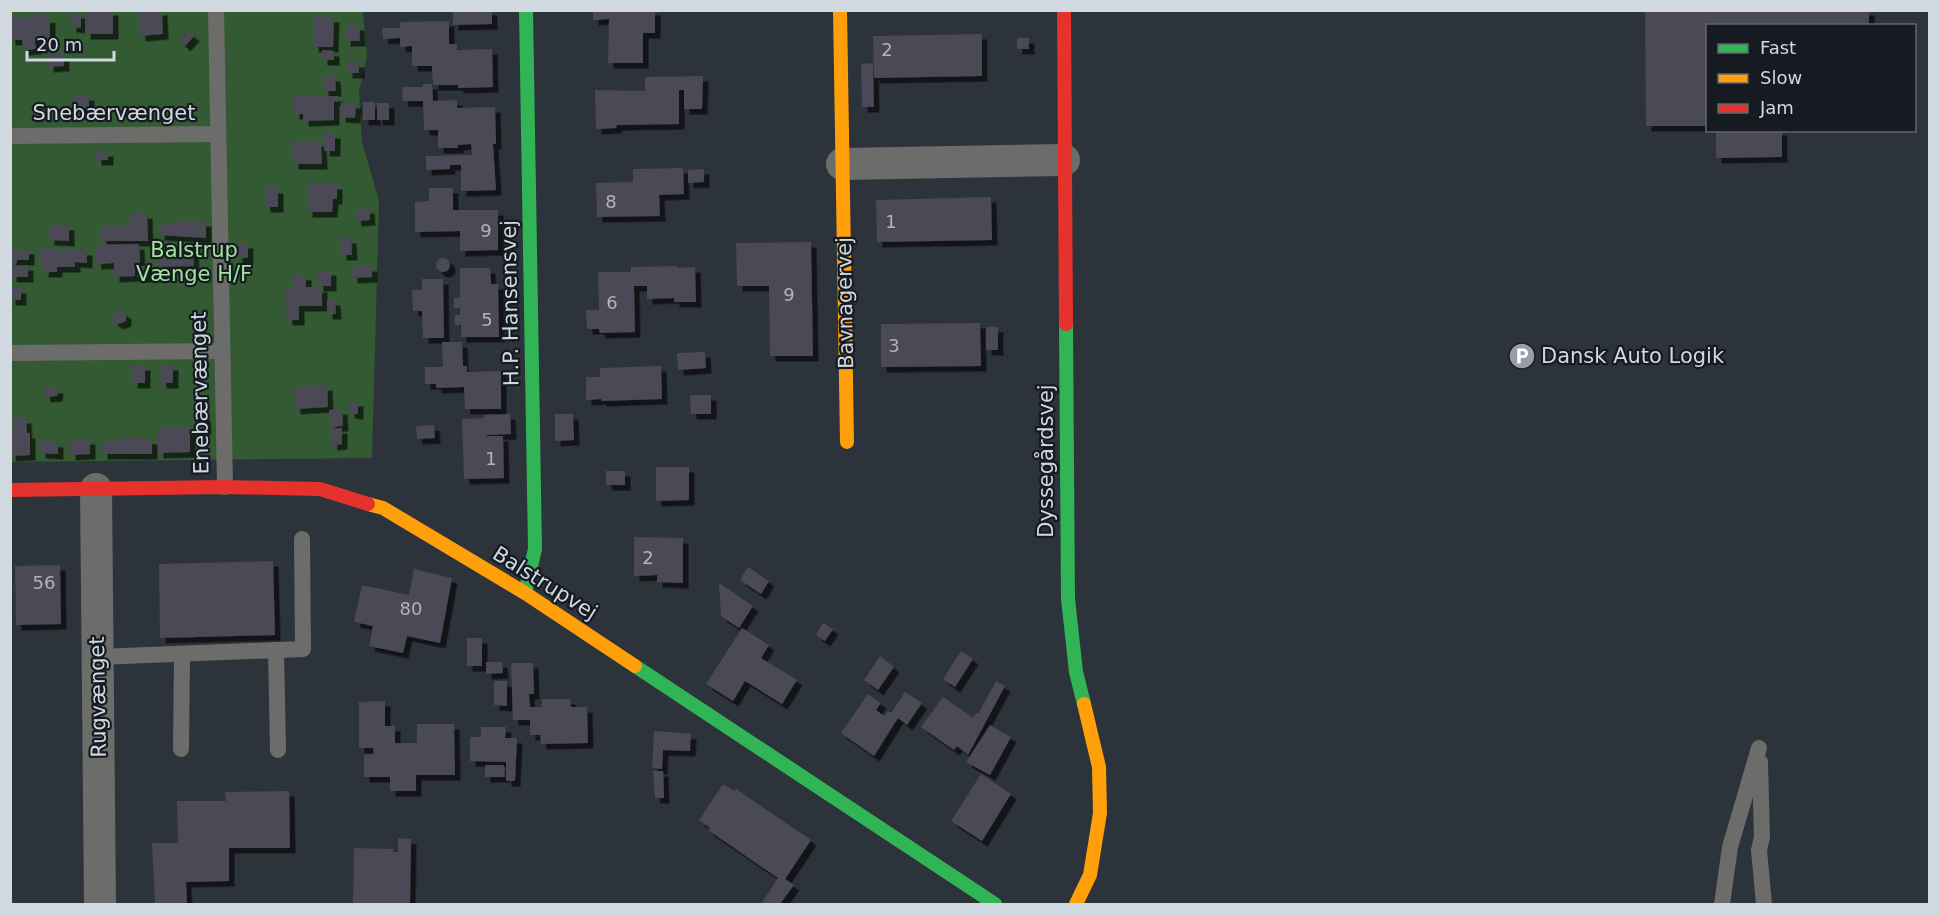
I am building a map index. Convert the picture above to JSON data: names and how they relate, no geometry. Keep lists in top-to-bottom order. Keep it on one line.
{"streets":{"street":["H.P. Hansensvej","Bavnagervej","Dyssegårdsvej","Balstrupvej","Rugvænget"],"lane":["Snebærvænget","Enebærvænget"]},"crossings":[["Snebærvænget","Enebærvænget"],["H.P. Hansensvej","Balstrupvej"],["Enebærvænget","Balstrupvej"],["Balstrupvej","Rugvænget"]],"parks":["Balstrup Vænge H/F"],"places":{"parking":["Dansk Auto Logik"]},"house_numbers":["2","8","1","9","9","6","5","3","1","2","56","80"],"legend":["Fast","Slow","Jam"],"scale_bar":"20 m"}
